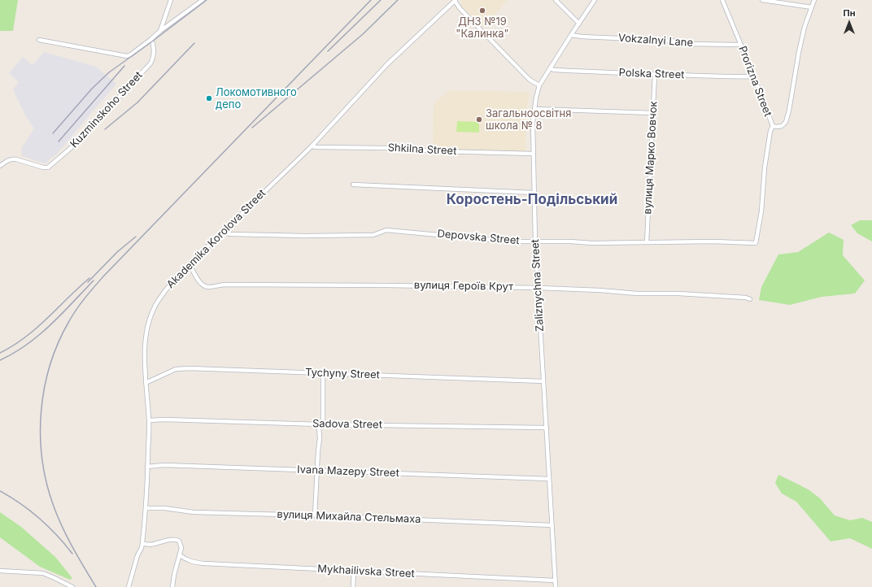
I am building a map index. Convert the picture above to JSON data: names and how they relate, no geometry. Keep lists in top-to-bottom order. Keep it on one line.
{"streets":{"street":["Vokzalnyi Lane","Polska Street","Prorizna Street","Kuzminskoho Street","Shkilna Street","вулиця Марко Вовчок","Depovska Street","Akademika Korolova Street","Zaliznychna Street","вулиця Героїв Крут","Tychyny Street","Sadova Street","Ivana Mazepy Street","вулиця Михайла Стельмаха","Mykhailivska Street"]},"crossings":[["Vokzalnyi Lane","Prorizna Street"],["Vokzalnyi Lane","Zaliznychna Street"],["Polska Street","Prorizna Street"],["Polska Street","вулиця Марко Вовчок"],["Polska Street","Zaliznychna Street"],["Prorizna Street","Depovska Street"],["Shkilna Street","Akademika Korolova Street"],["Shkilna Street","Zaliznychna Street"],["вулиця Марко Вовчок","Depovska Street"],["Depovska Street","Akademika Korolova Street"],["Depovska Street","Zaliznychna Street"],["Akademika Korolova Street","вулиця Героїв Крут"],["Akademika Korolova Street","Tychyny Street"],["Akademika Korolova Street","Sadova Street"],["Akademika Korolova Street","Ivana Mazepy Street"],["Akademika Korolova Street","вулиця Михайла Стельмаха"],["Zaliznychna Street","вулиця Героїв Крут"],["Zaliznychna Street","Tychyny Street"],["Zaliznychna Street","Sadova Street"],["Zaliznychna Street","Ivana Mazepy Street"],["Zaliznychna Street","вулиця Михайла Стельмаха"],["Zaliznychna Street","Mykhailivska Street"]],"districts":["Коростень-Подільський"],"places":["ДНЗ №19 \"Калинка\"","Локомотивного депо","Загальноосвітня школа № 8"],"north":"top"}
